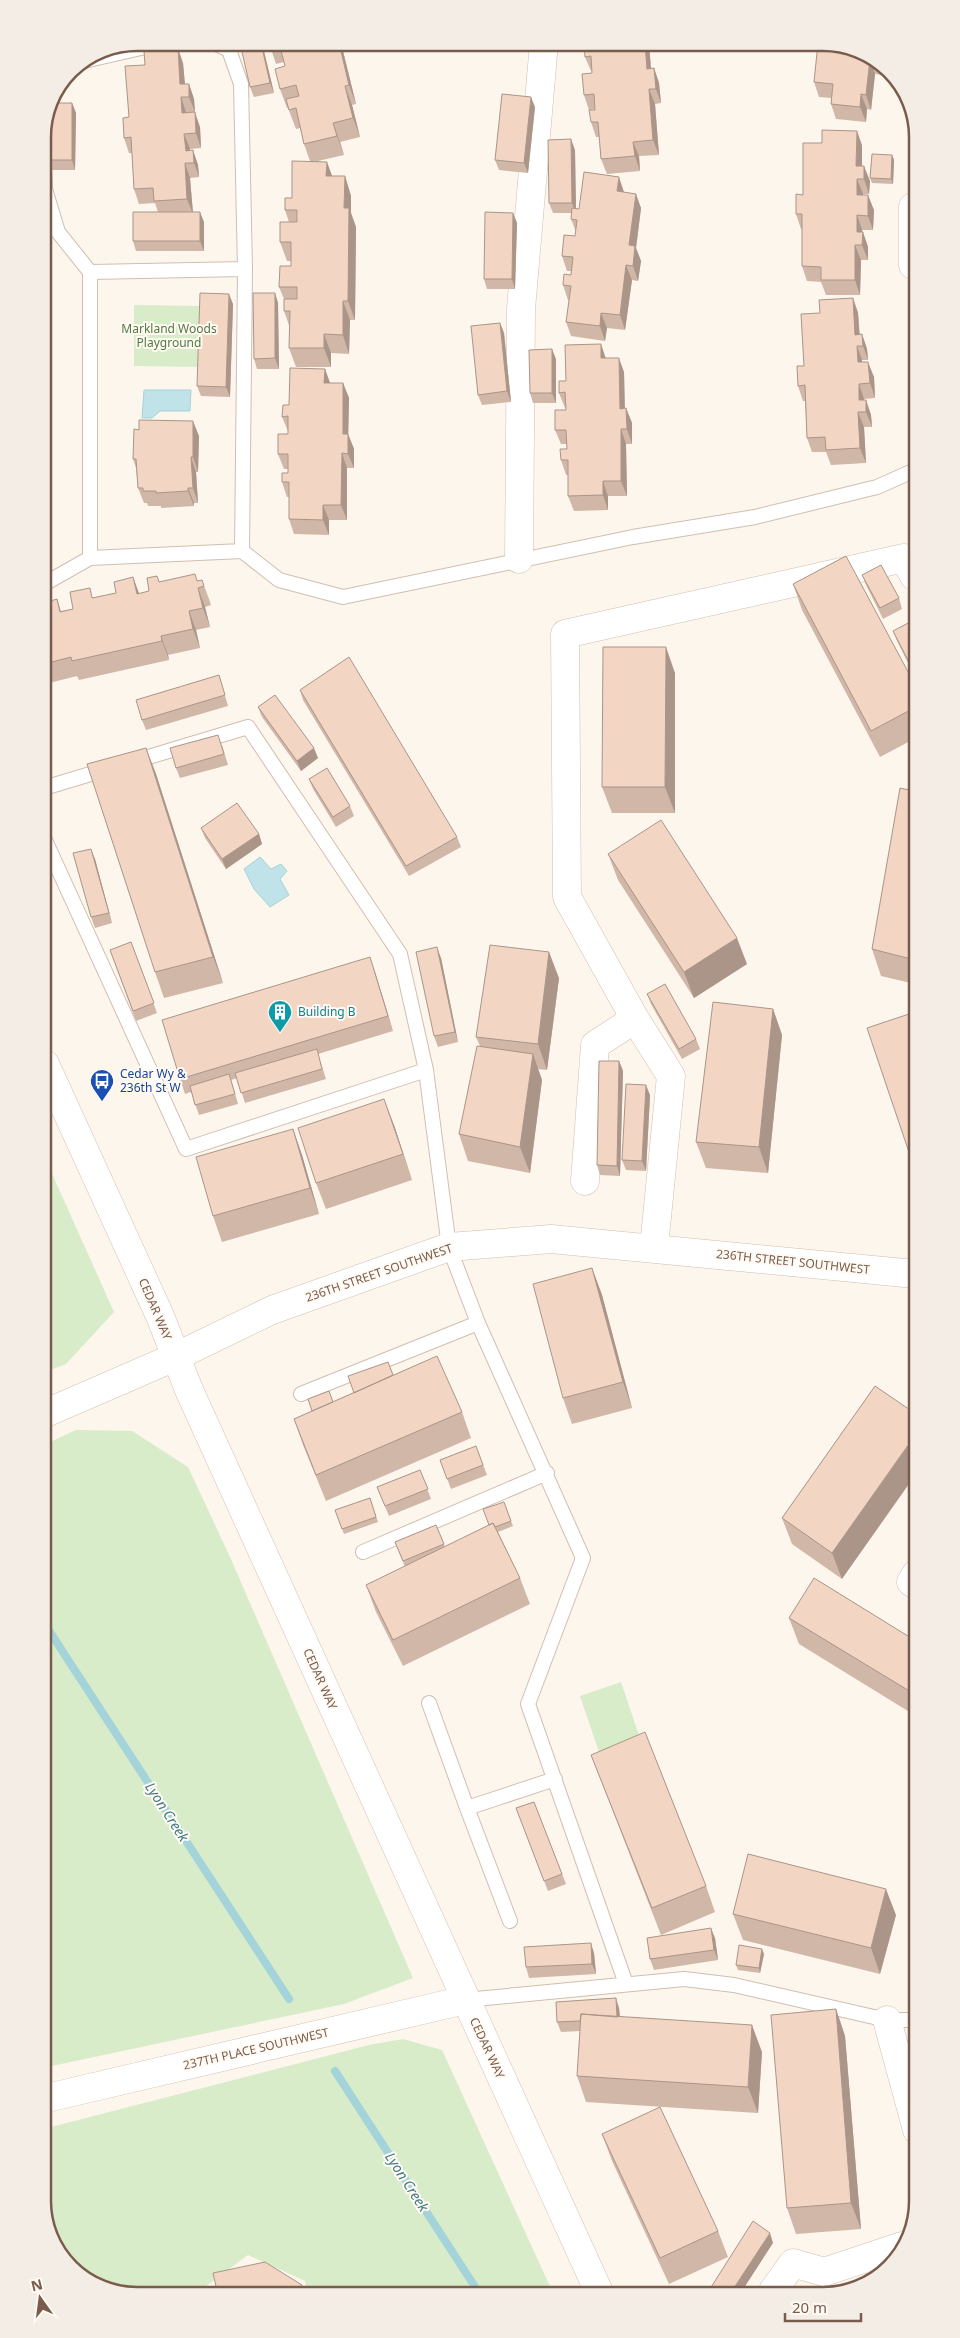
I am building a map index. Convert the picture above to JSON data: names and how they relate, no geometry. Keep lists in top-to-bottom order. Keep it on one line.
{"streets":{"street":["236TH STREET SOUTHWEST","CEDAR WAY","237TH PLACE SOUTHWEST"]},"crossings":[["236TH STREET SOUTHWEST","CEDAR WAY"],["CEDAR WAY","237TH PLACE SOUTHWEST"]],"water":["Lyon Creek"],"parks":["Markland Woods Playground"],"places":{"building":["Building B"],"bus stop":["Cedar Wy & 236th St W"]},"scale_bar":"20 m","north":"top"}
